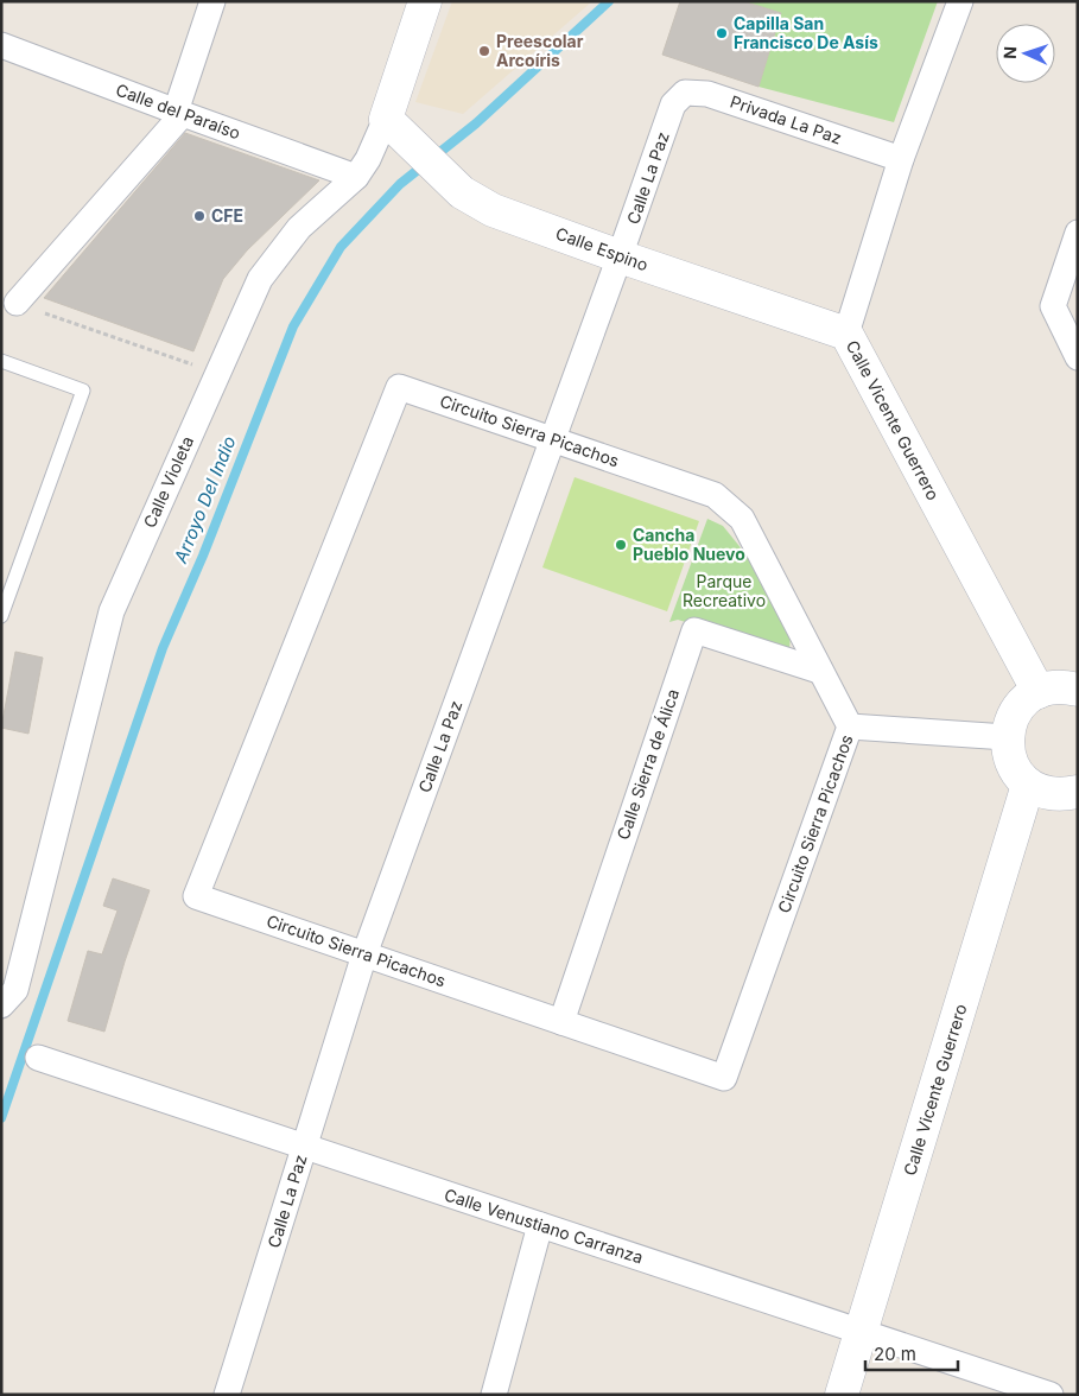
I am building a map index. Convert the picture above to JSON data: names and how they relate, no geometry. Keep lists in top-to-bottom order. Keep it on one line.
{"streets":{"street":["Calle del Paraíso","Privada La Paz","Calle La Paz","Calle Espino","Calle Vicente Guerrero","Circuito Sierra Picachos","Calle Violeta","Calle Sierra de Álica","Calle Venustiano Carranza"]},"crossings":[["Calle del Paraíso","Calle Violeta"],["Privada La Paz","Calle La Paz"],["Privada La Paz","Calle Vicente Guerrero"],["Calle La Paz","Calle Espino"],["Calle La Paz","Circuito Sierra Picachos"],["Calle La Paz","Calle Venustiano Carranza"],["Calle Espino","Calle Vicente Guerrero"],["Calle Espino","Calle Violeta"],["Calle Vicente Guerrero","Calle Venustiano Carranza"],["Circuito Sierra Picachos","Calle Sierra de Álica"]],"water":["Arroyo Del Indio"],"parks":["Parque Recreativo"],"places":["Capilla San Francisco De Asís","Preescolar Arcoíris","CFE","Cancha Pueblo Nuevo"],"scale_bar":"20 m","north":"left"}
